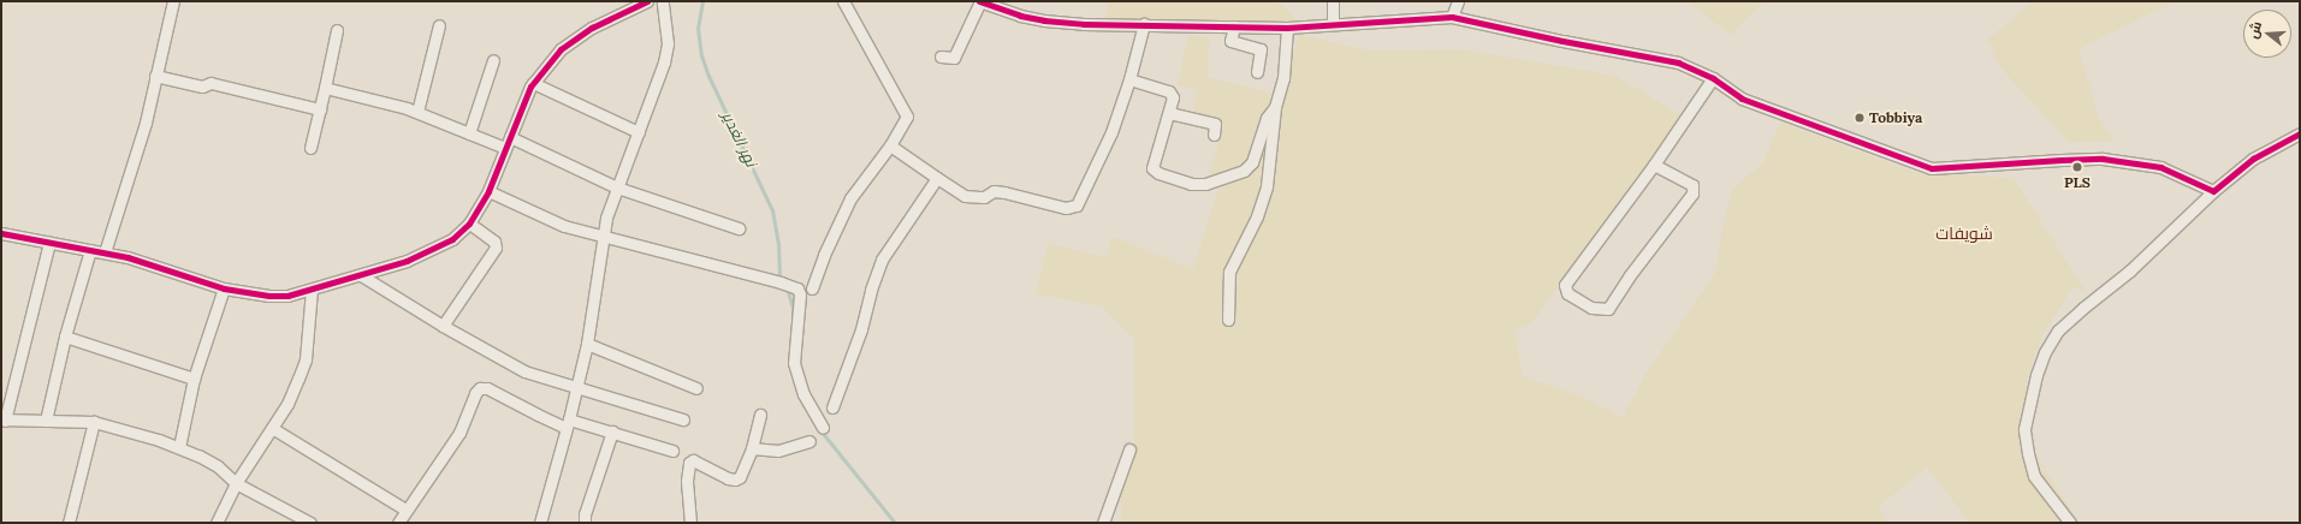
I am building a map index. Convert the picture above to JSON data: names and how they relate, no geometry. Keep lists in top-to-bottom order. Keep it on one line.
{"districts":["شويفات"],"water":["نهر الغدير"],"places":["Tobbiya","PLS"],"north":"left"}
